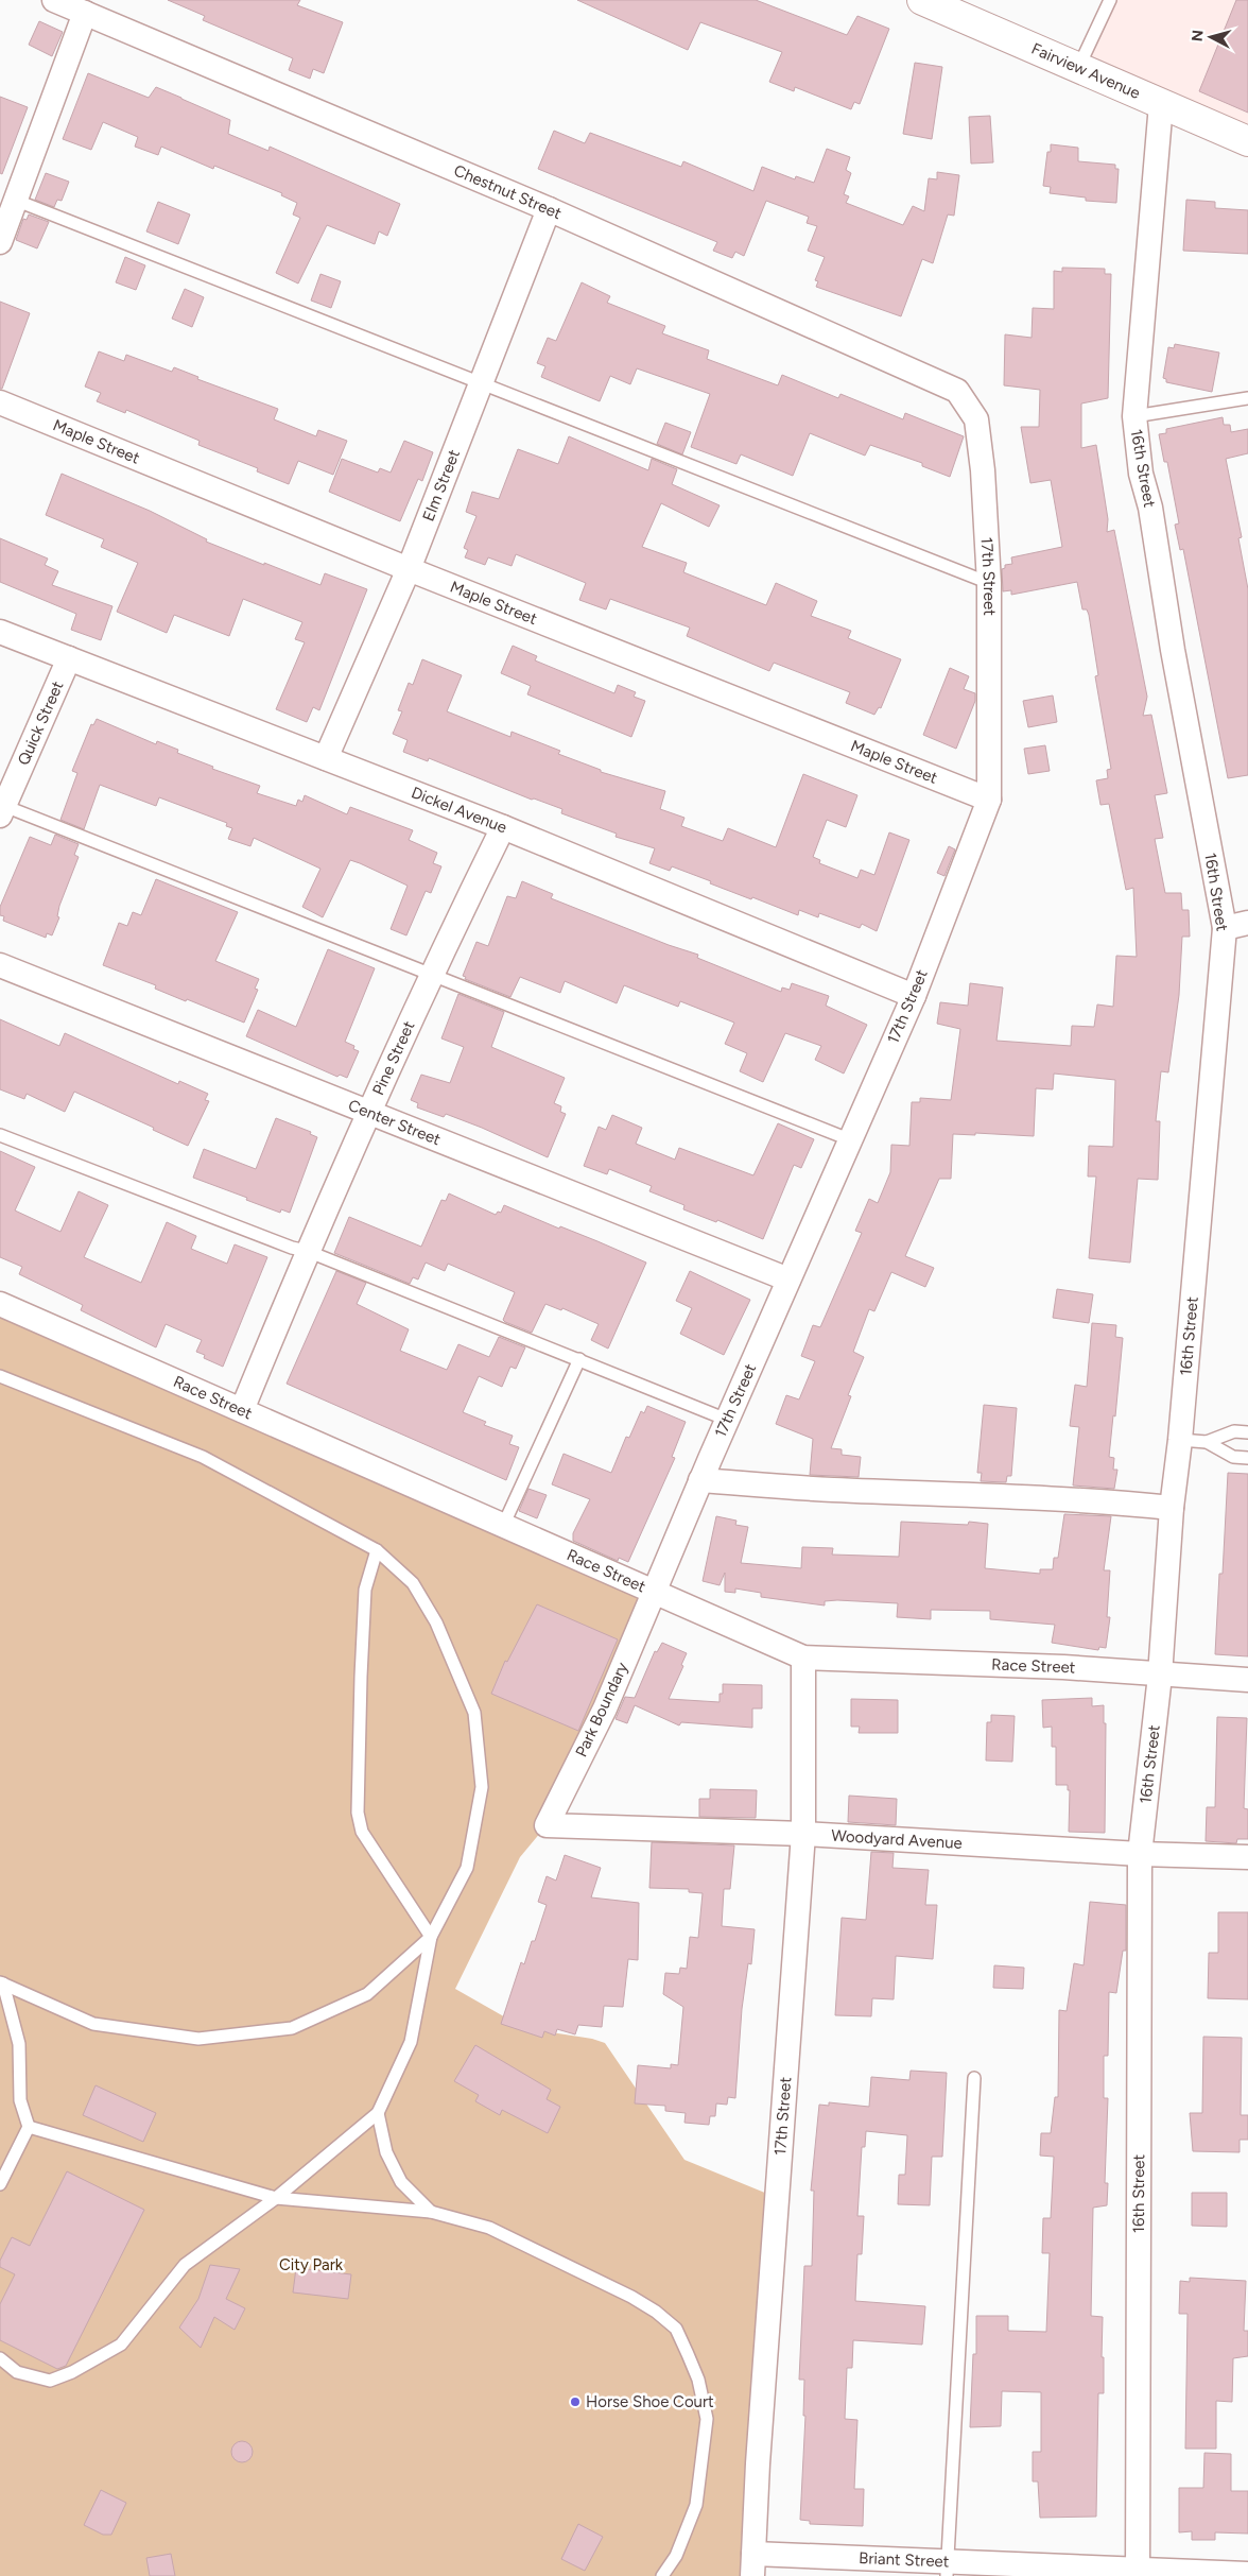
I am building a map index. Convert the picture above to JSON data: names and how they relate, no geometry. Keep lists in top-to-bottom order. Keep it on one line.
{"streets":{"street":["Fairview Avenue","Chestnut Street","Maple Street","16th Street","Elm Street","17th Street","Quick Street","Dickel Avenue","Pine Street","Center Street","Race Street","Park Boundary","Woodyard Avenue","Briant Street"]},"crossings":[["Fairview Avenue","16th Street"],["Chestnut Street","Elm Street"],["Chestnut Street","17th Street"],["Maple Street","Elm Street"],["Maple Street","17th Street"],["16th Street","Race Street"],["16th Street","Woodyard Avenue"],["16th Street","Briant Street"],["Elm Street","Dickel Avenue"],["17th Street","Dickel Avenue"],["17th Street","Center Street"],["17th Street","Race Street"],["17th Street","Park Boundary"],["17th Street","Woodyard Avenue"],["17th Street","Briant Street"],["Quick Street","Dickel Avenue"],["Dickel Avenue","Pine Street"],["Pine Street","Center Street"],["Pine Street","Race Street"],["Race Street","Park Boundary"],["Park Boundary","Woodyard Avenue"]],"parks":["City Park"],"places":["Horse Shoe Court"],"north":"left"}
